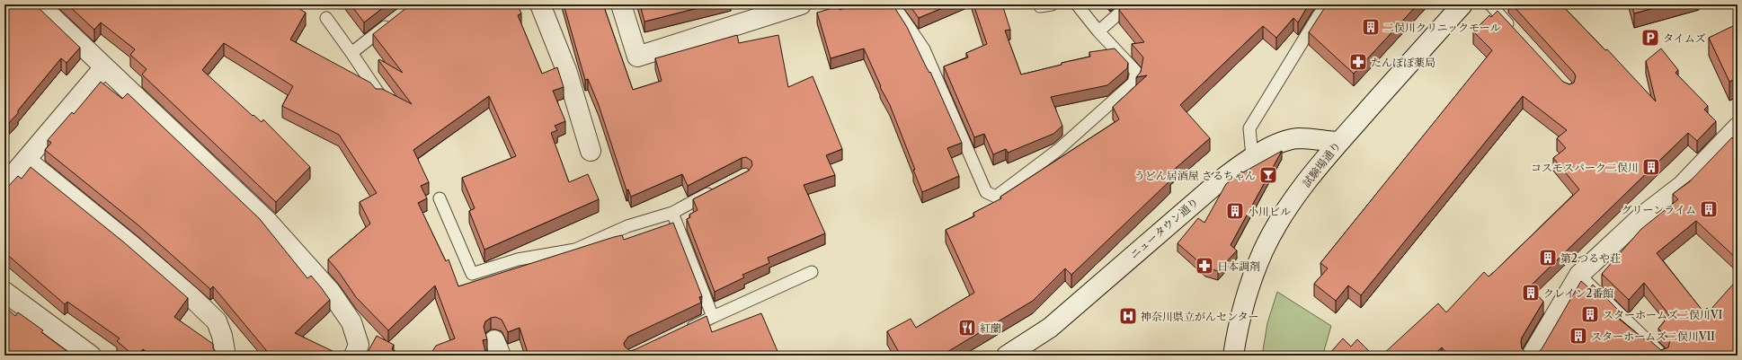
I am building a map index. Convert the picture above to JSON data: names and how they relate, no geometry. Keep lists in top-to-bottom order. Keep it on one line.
{"streets":{"street":["試験場通り","ニュータウン通り"]},"crossings":[["試験場通り","ニュータウン通り"]],"places":{"building":["二俣川クリニックモール","コスモスパーク二俣川","グリーンライム","小川ビル","第2つるや荘","クレイン2番館","スターホームズ二俣川VI","スターホームズ二俣川VII"],"parking":["タイムズ"],"pharmacy":["たんぽぽ薬局","日本調剤"],"bar":["うどん居酒屋 さるちゃん"],"hospital":["神奈川県立がんセンター"],"restaurant":["紅蘭"]}}
